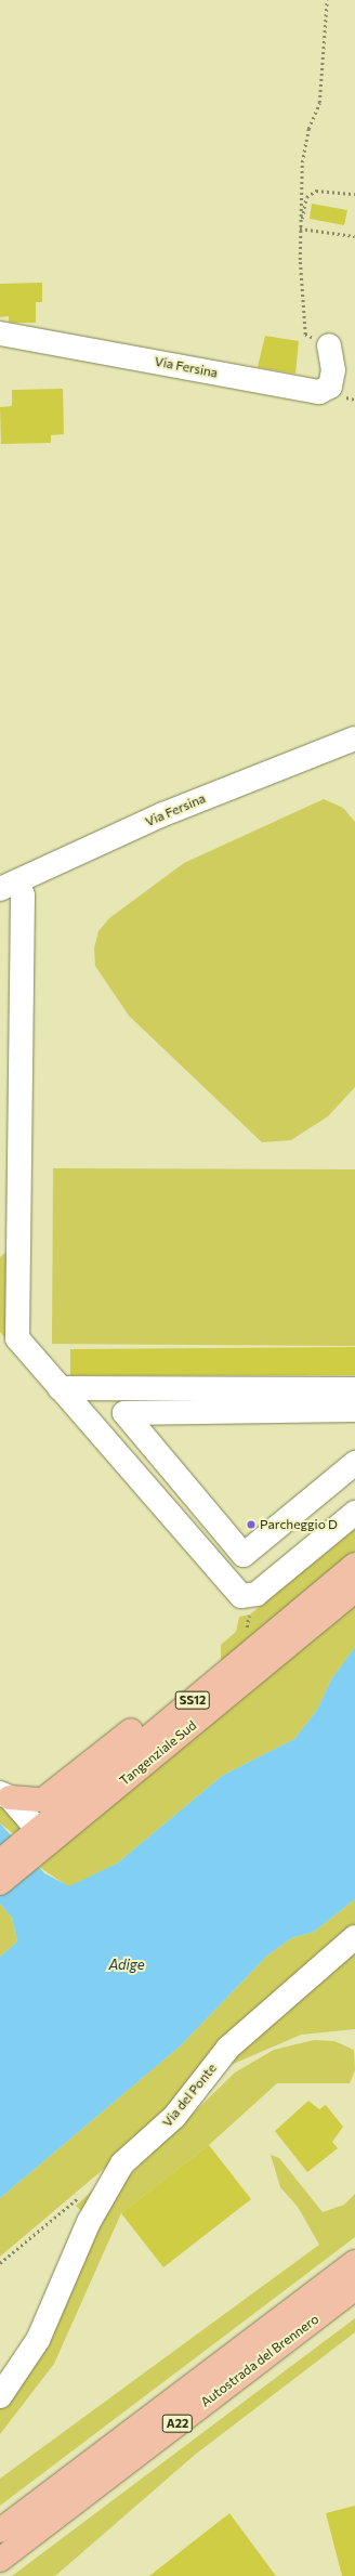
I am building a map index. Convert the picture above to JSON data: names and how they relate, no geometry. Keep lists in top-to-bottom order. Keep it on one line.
{"streets":{"highway":["SS12","Tangenziale Sud","Autostrada del Brennero","A22"],"street":["Via Fersina","Via del Ponte"]},"water":["Adige"],"places":["Parcheggio D"]}
